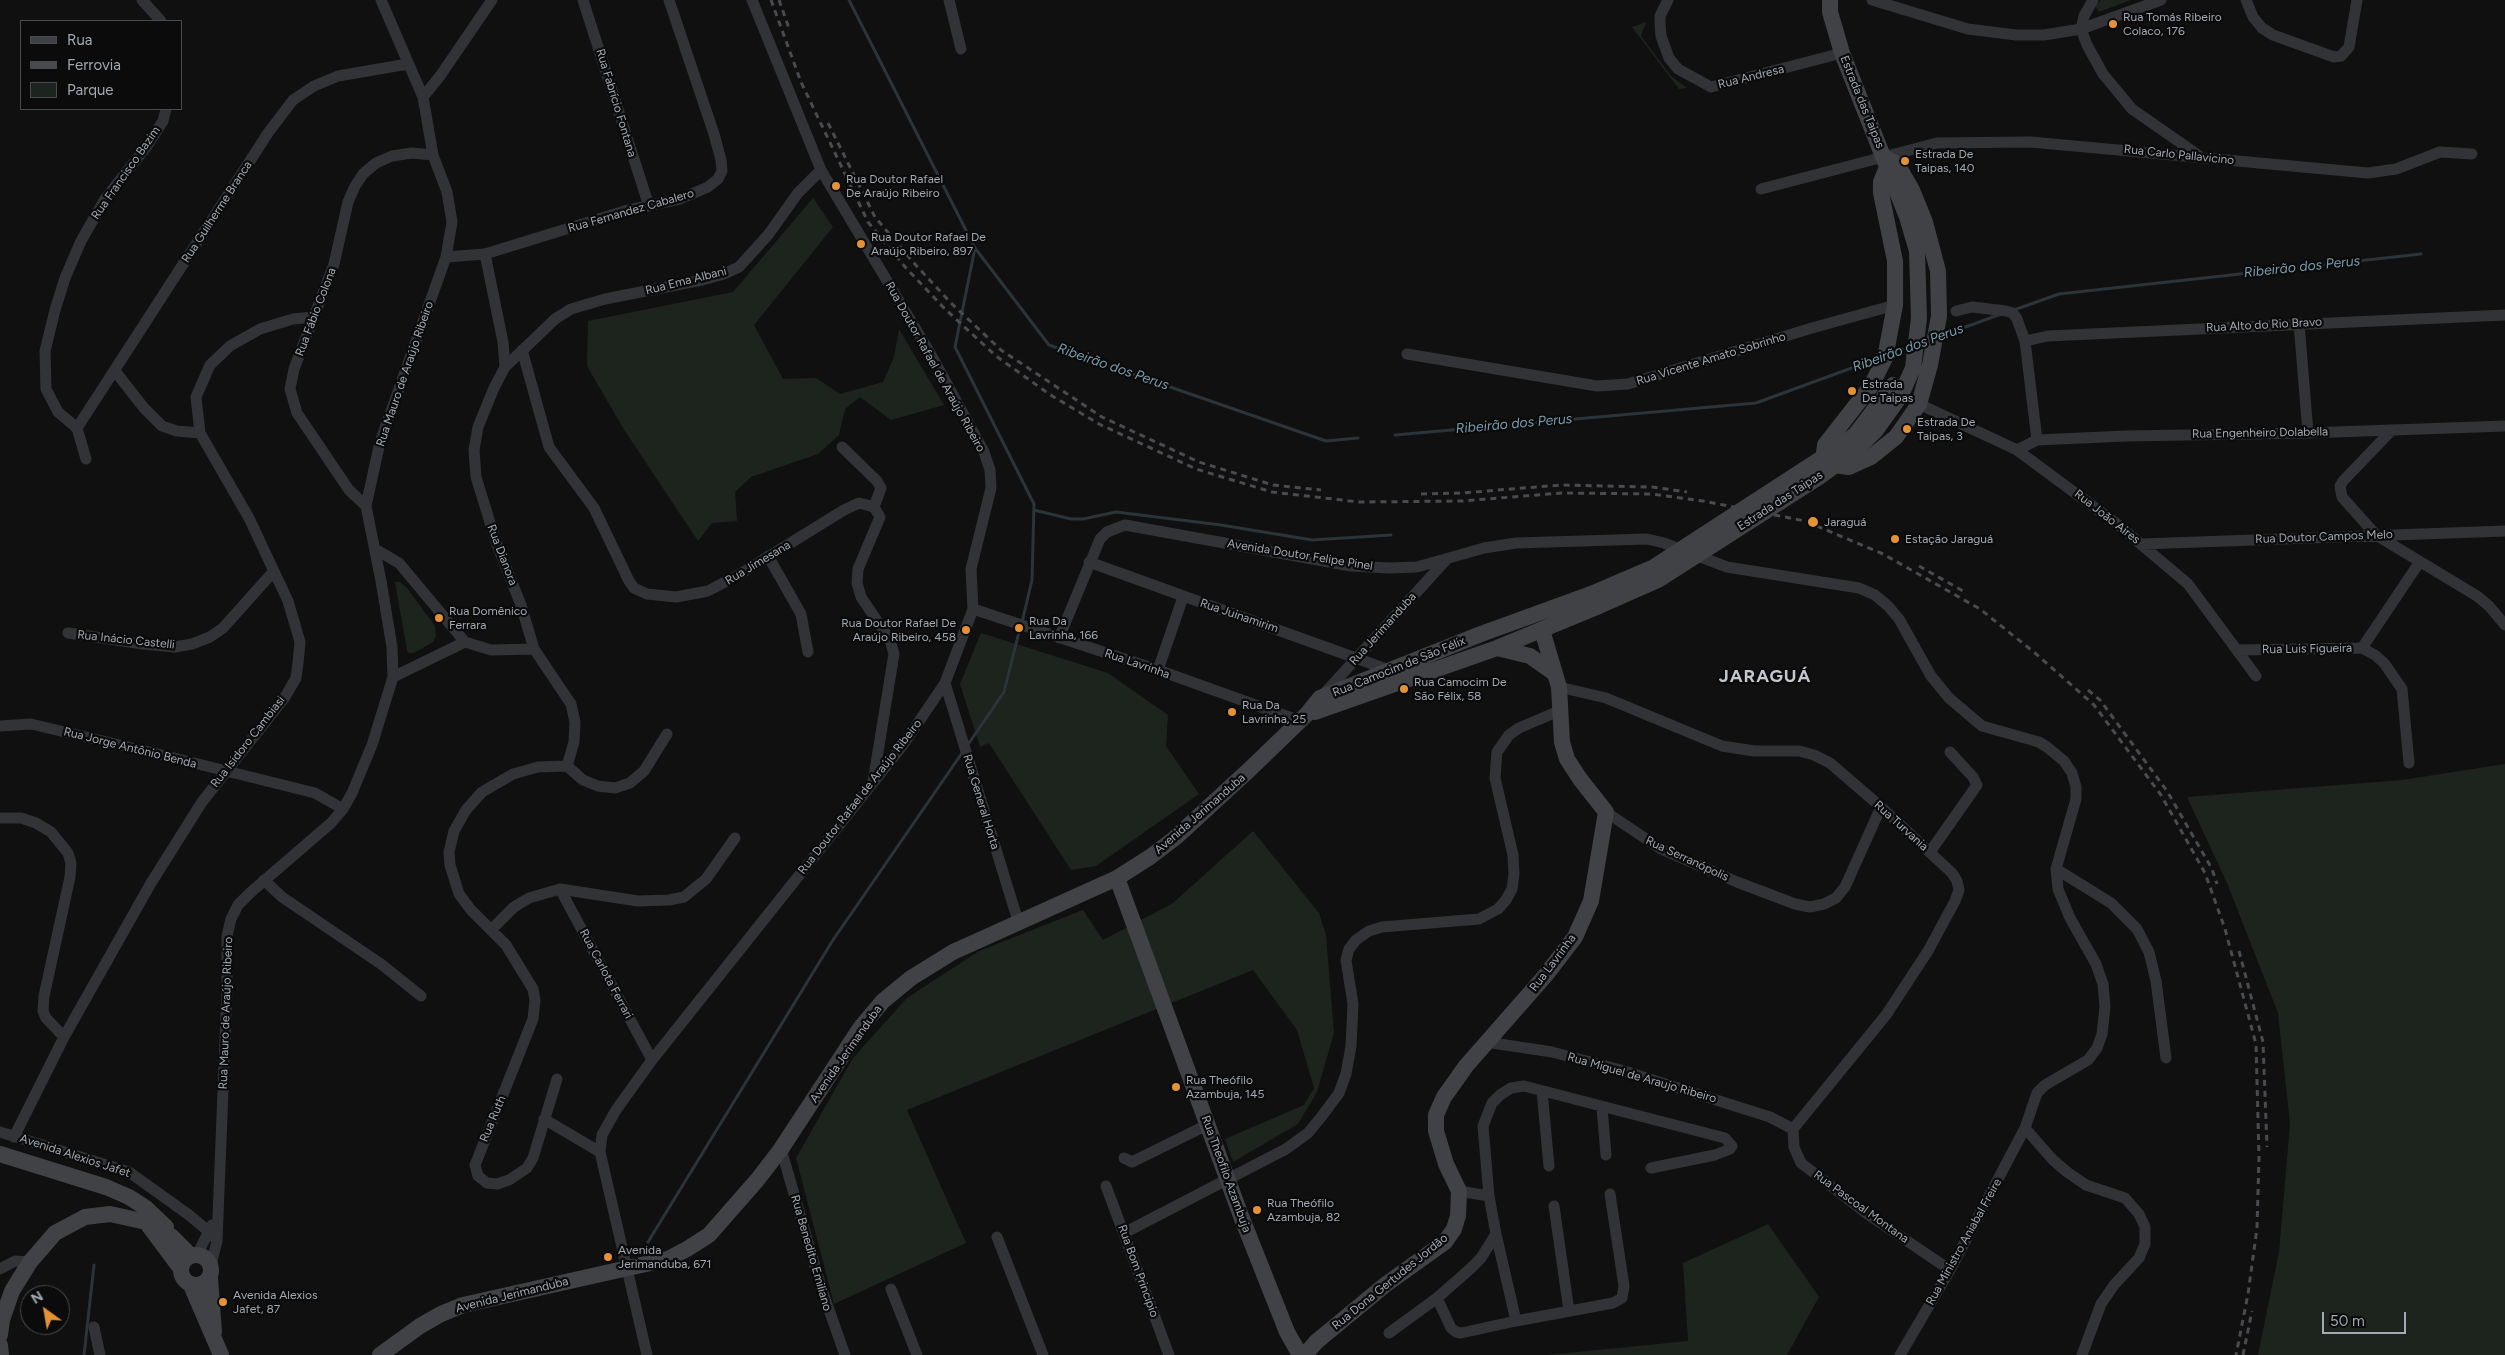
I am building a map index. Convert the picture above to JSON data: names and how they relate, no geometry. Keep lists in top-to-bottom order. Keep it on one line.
{"streets":{"main road":["Estrada das Taipas","Rua Lavrinha","Rua Camocim de São Félix","Avenida Jerimanduba","Rua Serranópolis","Avenida Alexios Jafet","Rua Theofilo Azambuja","Rua Dona Gertudes Jordão"],"street":["Rua Andresa","Rua Fabrício Fontana","Rua Carlo Pallavicino","Rua Francisco Bazim","Rua Fernandez Cabalero","Rua Guilherme Branca","Rua Ema Albani","Rua Fábio Colona","Rua Alto do Rio Bravo","Rua Vicente Amato Sobrinho","Rua Doutor Rafael de Araújo Ribeiro","Rua Mauro de Araújo Ribeiro","Rua Engenheiro Dolabella","Rua João Aires","Rua Doutor Campos Melo","Rua Dianora","Avenida Doutor Felipe Pinel","Rua Jimesana","Rua Juinamirim","Rua Jerimanduba","Rua Inácio Castelli","Rua Luis Figueira","Rua Isidoro Cambiasi","Rua Jorge Antônio Benda","Rua General Horta","Rua Turvania","Rua Carlota Ferrari","Rua Miguel de Araujo Ribeiro","Rua Ruth","Rua Pascoal Montana","Rua Ministro Aniabal Freire","Rua Benedito Emiliano","Rua Bom Principio"]},"crossings":[["Rua Andresa","Estrada das Taipas"],["Estrada das Taipas","Rua Carlo Pallavicino"],["Estrada das Taipas","Rua Camocim de São Félix"],["Rua Fabrício Fontana","Rua Fernandez Cabalero"],["Rua Francisco Bazim","Rua Guilherme Branca"],["Rua Fernandez Cabalero","Rua Mauro de Araújo Ribeiro"],["Rua Guilherme Branca","Rua Mauro de Araújo Ribeiro"],["Rua Ema Albani","Rua Doutor Rafael de Araújo Ribeiro"],["Rua Ema Albani","Rua Dianora"],["Rua Ema Albani","Rua Jimesana"],["Rua Fábio Colona","Rua Mauro de Araújo Ribeiro"],["Rua Doutor Rafael de Araújo Ribeiro","Rua Lavrinha"],["Rua Doutor Rafael de Araújo Ribeiro","Rua General Horta"],["Rua Doutor Rafael de Araújo Ribeiro","Avenida Jerimanduba"],["Rua Doutor Rafael de Araújo Ribeiro","Rua Carlota Ferrari"],["Rua Mauro de Araújo Ribeiro","Rua Jorge Antônio Benda"],["Rua Mauro de Araújo Ribeiro","Avenida Alexios Jafet"],["Rua Engenheiro Dolabella","Rua João Aires"],["Rua João Aires","Rua Doutor Campos Melo"],["Rua João Aires","Rua Luis Figueira"],["Avenida Doutor Felipe Pinel","Rua Juinamirim"],["Avenida Doutor Felipe Pinel","Rua Jerimanduba"],["Avenida Doutor Felipe Pinel","Rua Lavrinha"],["Avenida Doutor Felipe Pinel","Rua Ministro Aniabal Freire"],["Rua Juinamirim","Rua Jerimanduba"],["Rua Juinamirim","Rua Camocim de São Félix"],["Rua Jerimanduba","Rua Camocim de São Félix"],["Rua Inácio Castelli","Rua Isidoro Cambiasi"],["Rua Lavrinha","Rua Camocim de São Félix"],["Rua Lavrinha","Avenida Jerimanduba"],["Rua Lavrinha","Rua Serranópolis"],["Rua Lavrinha","Rua Miguel de Araujo Ribeiro"],["Rua Lavrinha","Rua Dona Gertudes Jordão"],["Rua Camocim de São Félix","Avenida Jerimanduba"],["Rua Camocim de São Félix","Rua Serranópolis"],["Rua Isidoro Cambiasi","Rua Jorge Antônio Benda"],["Rua Isidoro Cambiasi","Avenida Alexios Jafet"],["Rua General Horta","Avenida Jerimanduba"],["Avenida Jerimanduba","Rua Theofilo Azambuja"],["Avenida Jerimanduba","Rua Benedito Emiliano"],["Rua Turvania","Rua Serranópolis"],["Rua Turvania","Rua Miguel de Araujo Ribeiro"],["Rua Turvania","Rua Pascoal Montana"],["Rua Miguel de Araujo Ribeiro","Rua Pascoal Montana"],["Rua Miguel de Araujo Ribeiro","Rua Dona Gertudes Jordão"],["Rua Pascoal Montana","Rua Ministro Aniabal Freire"]],"districts":["JARAGUÁ"],"water":["Ribeirão dos Perus"],"places":["Rua Tomás Ribeiro Colaco, 176","Estrada De Taipas, 140","Rua Doutor Rafael De Araújo Ribeiro","Rua Doutor Rafael De Araújo Ribeiro, 897","Estrada De Taipas","Estrada De Taipas, 3","Jaraguá","Estação Jaraguá","Rua Domênico Ferrara","Rua Da Lavrinha, 166","Rua Doutor Rafael De Araújo Ribeiro, 458","Rua Camocim De São Félix, 58","Rua Da Lavrinha, 25","Rua Theófilo Azambuja, 145","Rua Theófilo Azambuja, 82","Avenida Jerimanduba, 671","Avenida Alexios Jafet, 87"],"legend":["Rua","Ferrovia","Parque"],"scale_bar":"50 m","north":"top left"}
